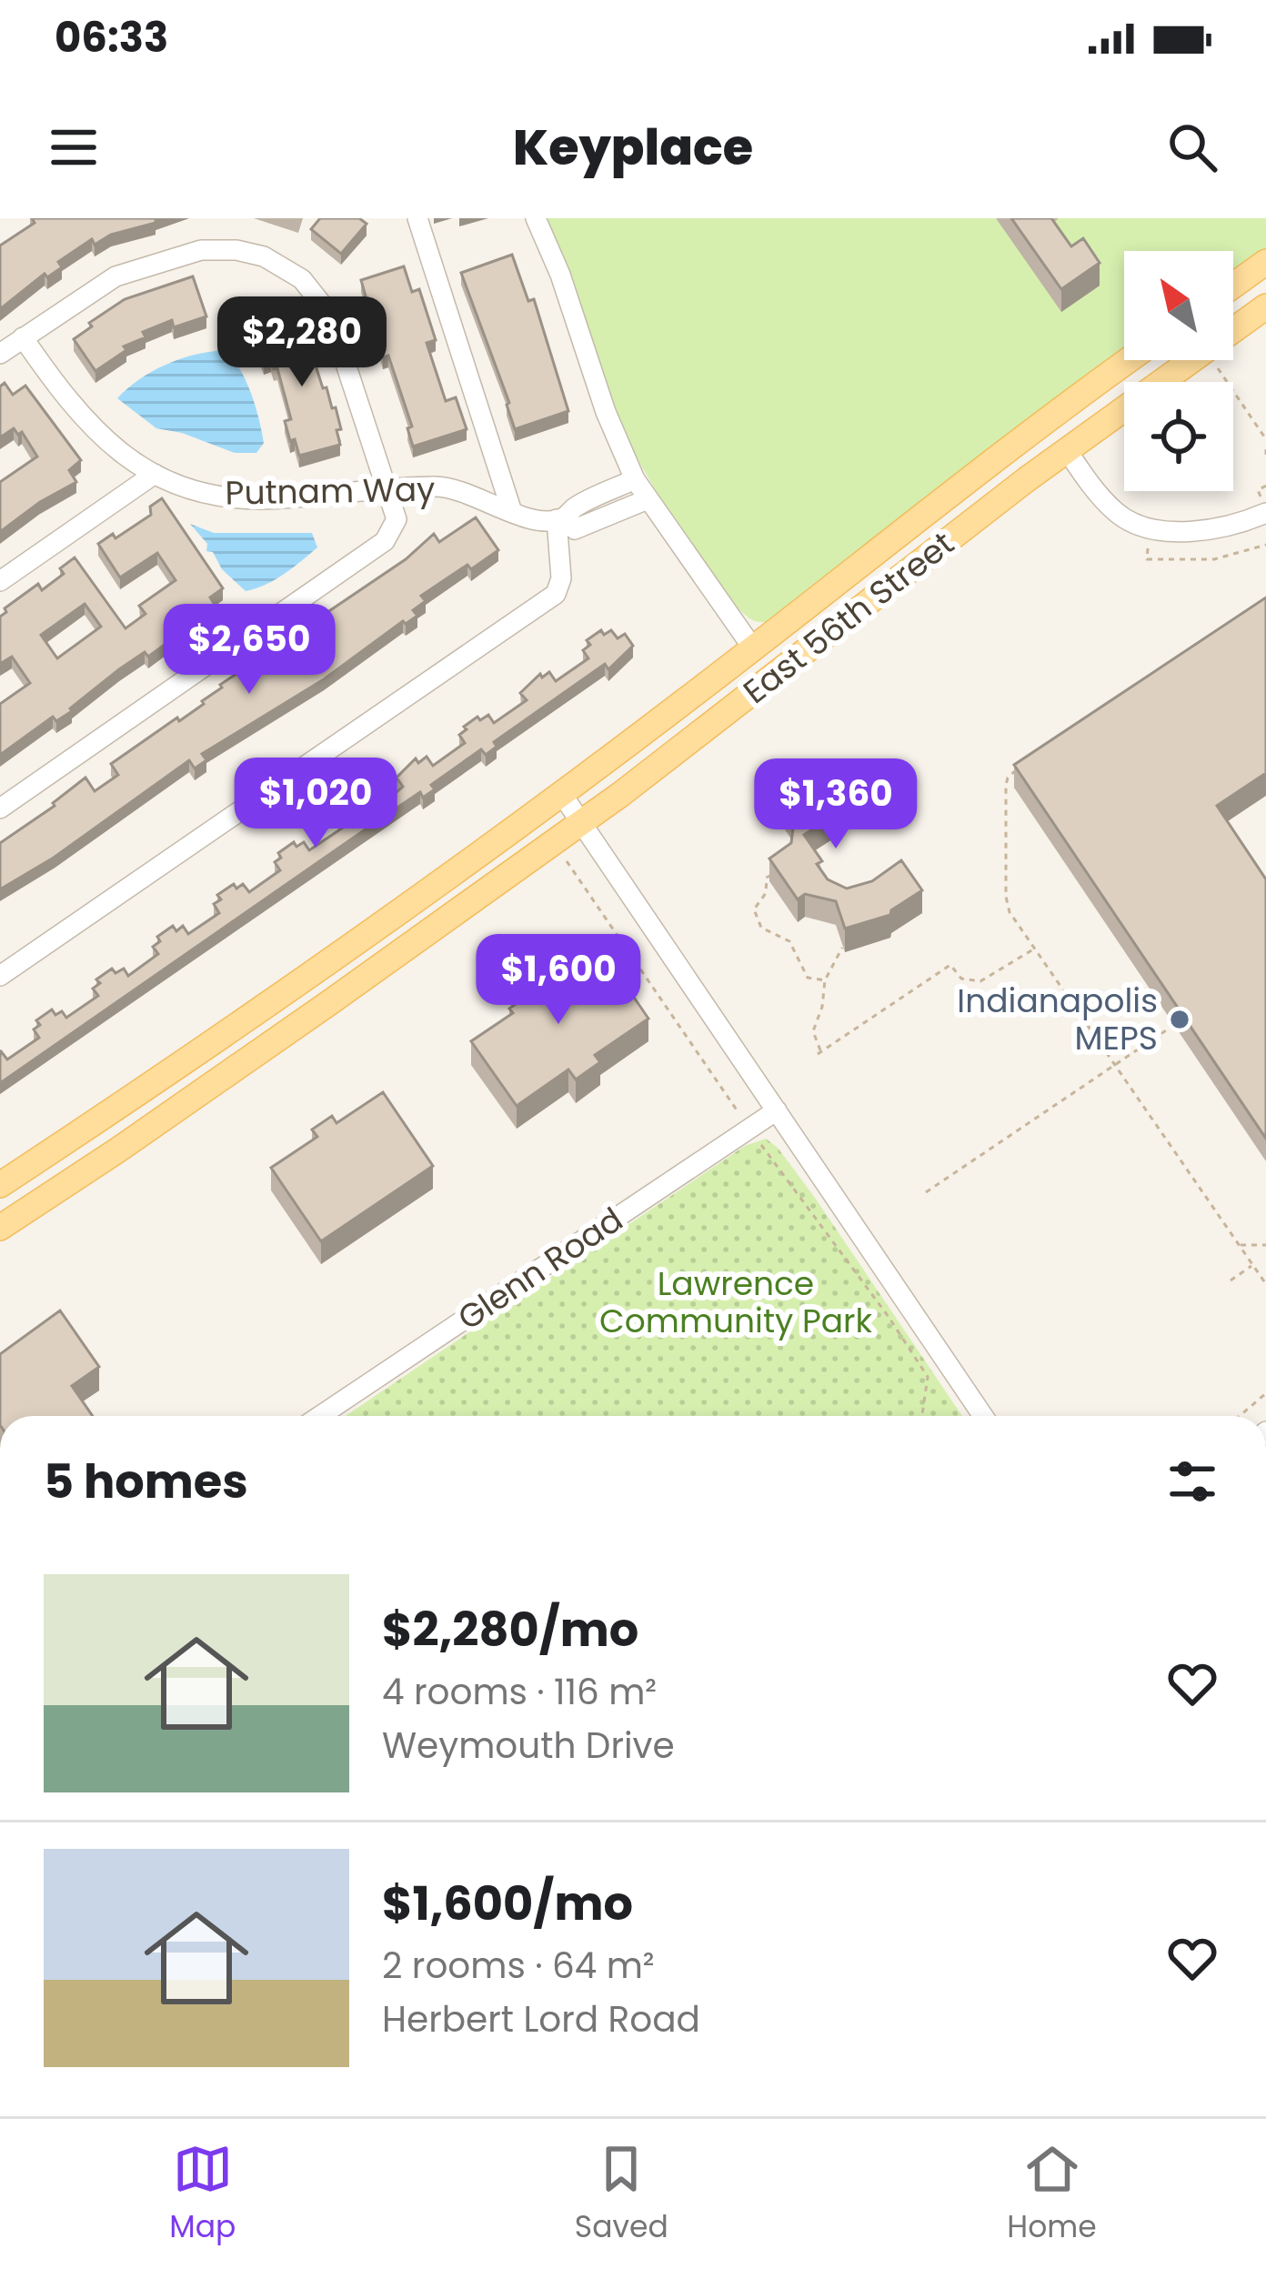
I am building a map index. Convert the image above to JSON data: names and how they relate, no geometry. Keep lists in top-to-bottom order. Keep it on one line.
{"streets":{"main road":["East 56th Street"],"street":["Putnam Way","Glenn Road"]},"parks":["Lawrence Community Park"],"places":["Indianapolis MEPS"],"north":"top left","page":{"status":"06:33","header":"Keyplace","price":["$2,280","$2,650","$1,020","$1,360","$1,600"],"heading":"5 homes","list":[{"name":"$2,280/mo","note":"4 rooms · 116 m² · Weymouth Drive"},{"name":"$1,600/mo","note":"2 rooms · 64 m² · Herbert Lord Road"}],"tabs":["Map","Saved","Home"]}}
